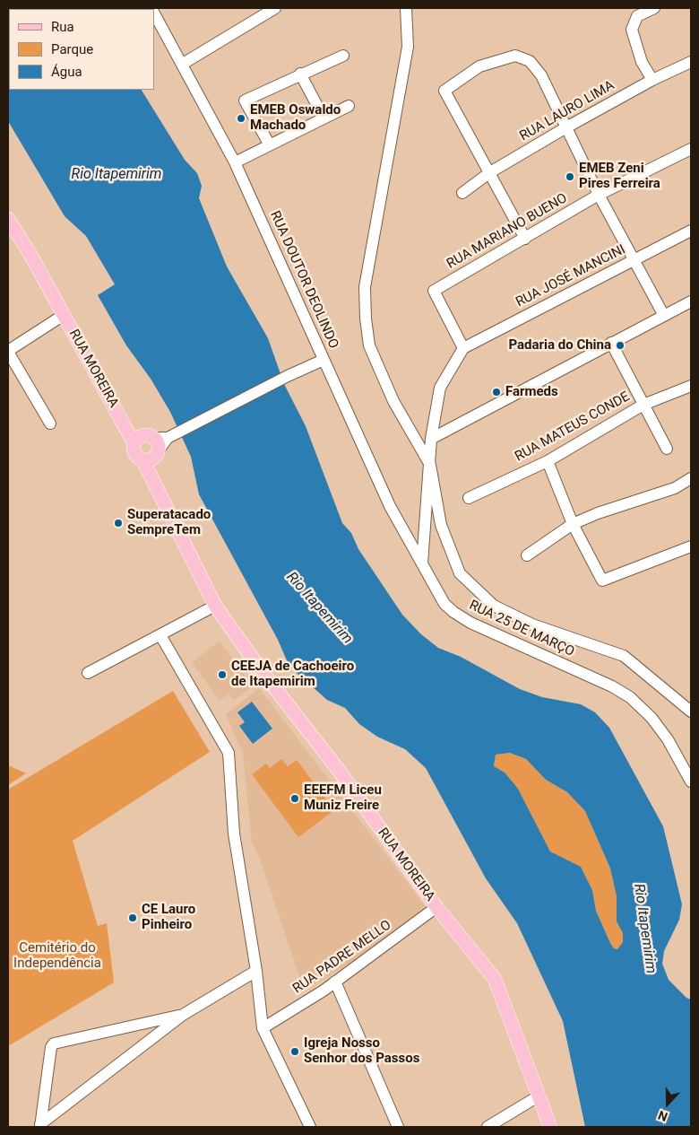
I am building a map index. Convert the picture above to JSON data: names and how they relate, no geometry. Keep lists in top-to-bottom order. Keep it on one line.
{"streets":{"main road":["RUA MOREIRA"],"street":["RUA LAURO LIMA","RUA MARIANO BUENO","RUA JOSÉ MANCINI","RUA DOUTOR DEOLINDO","RUA MATEUS CONDE","RUA 25 DE MARÇO","RUA PADRE MELLO"]},"crossings":[["RUA MARIANO BUENO","RUA JOSÉ MANCINI"],["RUA DOUTOR DEOLINDO","RUA 25 DE MARÇO"],["RUA MOREIRA","RUA PADRE MELLO"]],"water":["Rio Itapemirim"],"parks":["Cemitério do Independência"],"places":["EMEB Oswaldo Machado","EMEB Zeni Pires Ferreira","Padaria do China","Farmeds","Superatacado SempreTem","CEEJA de Cachoeiro de Itapemirim","EEEFM Liceu Muniz Freire","CE Lauro Pinheiro","Igreja Nosso Senhor dos Passos"],"legend":["Rua","Parque","Água"],"north":"bottom"}
